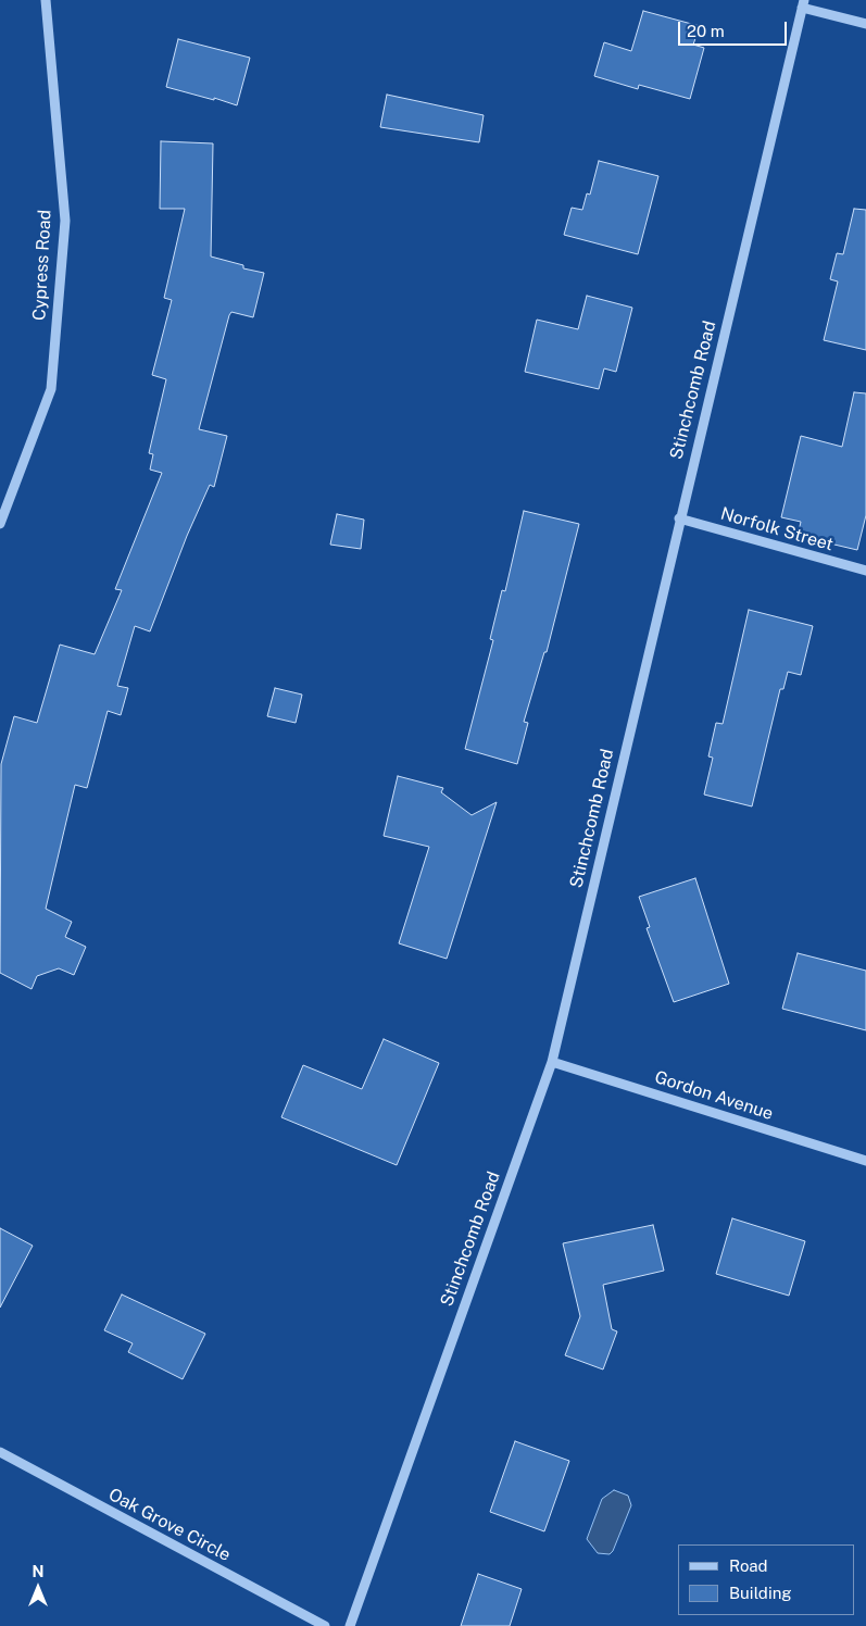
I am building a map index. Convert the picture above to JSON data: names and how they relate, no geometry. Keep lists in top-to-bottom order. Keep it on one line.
{"streets":{"street":["Cypress Road","Stinchcomb Road","Norfolk Street","Gordon Avenue","Oak Grove Circle"]},"crossings":[["Stinchcomb Road","Norfolk Street"],["Stinchcomb Road","Gordon Avenue"]],"legend":["Road","Building"],"scale_bar":"20 m","north":"top"}
